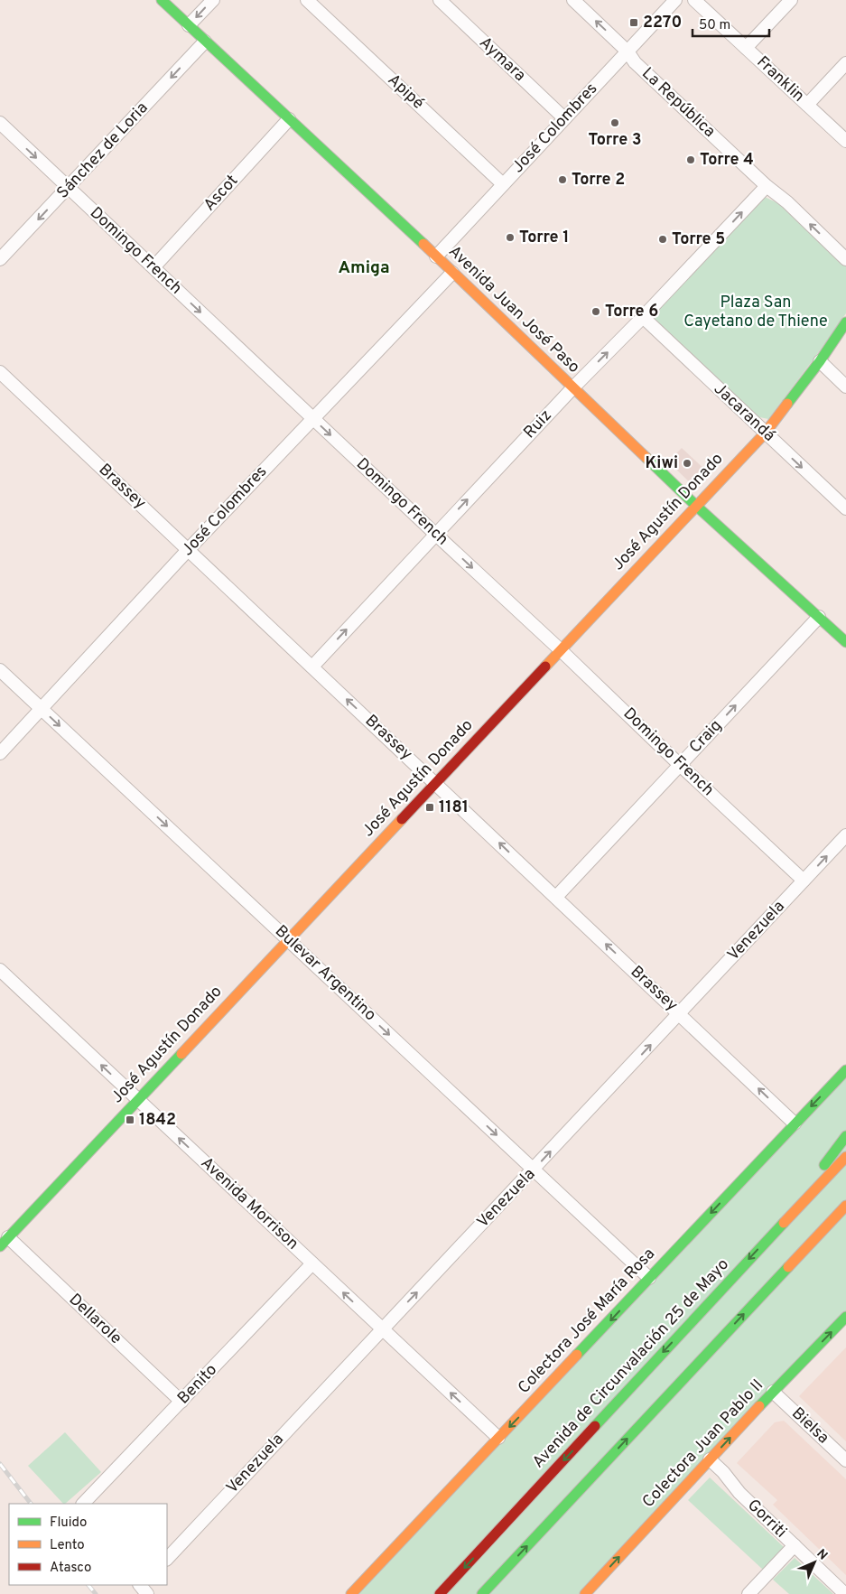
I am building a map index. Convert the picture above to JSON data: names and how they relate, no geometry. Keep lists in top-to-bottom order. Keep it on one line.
{"streets":{"main road":["Avenida Juan José Paso","José Agustín Donado","Colectora José María Rosa","Avenida de Circunvalación 25 de Mayo","Colectora Juan Pablo II"],"street":["Aymara","Franklin","Apipé","La República","José Colombres","Sánchez de Loria","Ascot","Domingo French","Jacarandá","Ruiz","Brassey","Craig","Venezuela","Bulevar Argentino","Avenida Morrison","Dellarole","Benito","Bielsa","Gorriti"]},"crossings":[["Aymara","José Colombres"],["Apipé","José Colombres"],["La República","José Colombres"],["La República","Ruiz"],["José Colombres","Domingo French"],["José Colombres","Avenida Juan José Paso"],["José Colombres","Brassey"],["José Colombres","Bulevar Argentino"],["Sánchez de Loria","Domingo French"],["Sánchez de Loria","Avenida Juan José Paso"],["Ascot","Domingo French"],["Ascot","Avenida Juan José Paso"],["Domingo French","Ruiz"],["Domingo French","José Agustín Donado"],["Domingo French","Craig"],["Domingo French","Venezuela"],["Avenida Juan José Paso","Ruiz"],["Avenida Juan José Paso","José Agustín Donado"],["Avenida Juan José Paso","Craig"],["Jacarandá","Ruiz"],["Jacarandá","José Agustín Donado"],["Ruiz","Brassey"],["Brassey","José Agustín Donado"],["Brassey","Craig"],["Brassey","Venezuela"],["Brassey","Colectora José María Rosa"],["José Agustín Donado","Bulevar Argentino"],["José Agustín Donado","Avenida Morrison"],["José Agustín Donado","Dellarole"],["Venezuela","Bulevar Argentino"],["Venezuela","Avenida Morrison"],["Bulevar Argentino","Colectora José María Rosa"],["Avenida Morrison","Colectora José María Rosa"],["Avenida Morrison","Benito"],["Dellarole","Benito"],["Bielsa","Colectora Juan Pablo II"],["Colectora Juan Pablo II","Gorriti"]],"one_way":["La República","Sánchez de Loria","Domingo French","Jacarandá","Ruiz","Brassey","Craig","Venezuela","Bulevar Argentino","Avenida Morrison","Colectora José María Rosa"],"districts":["Amiga"],"parks":["Plaza San Cayetano de Thiene"],"places":{"transit":["2270","1181","1842"],"other":["Torre 3","Torre 4","Torre 2","Torre 1","Torre 5","Torre 6","Kiwi"]},"legend":["Fluido","Lento","Atasco"],"scale_bar":"50 m","north":"top right"}
